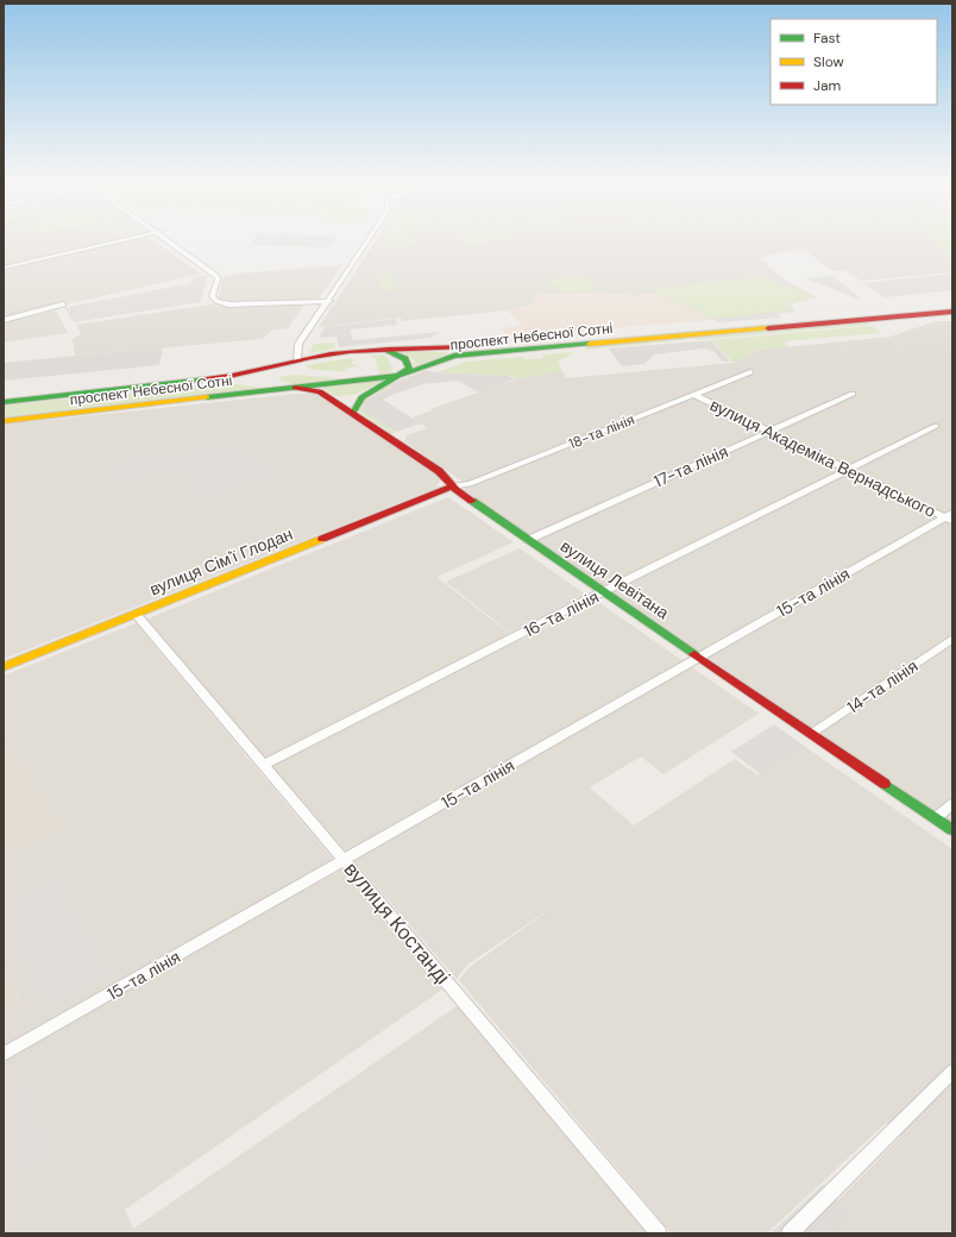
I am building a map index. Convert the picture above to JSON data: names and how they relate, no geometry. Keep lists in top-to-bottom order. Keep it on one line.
{"streets":{"main road":["проспект Небесної Сотні","вулиця Сім'ї Глодан","вулиця Левітана"],"street":["18-та лінія","вулиця Академіка Вернадського","17-та лінія","15-та лінія","16-та лінія","14-та лінія","вулиця Костанді"]},"crossings":[["проспект Небесної Сотні","вулиця Левітана"],["18-та лінія","вулиця Академіка Вернадського"],["18-та лінія","вулиця Сім'ї Глодан"],["18-та лінія","вулиця Левітана"],["вулиця Академіка Вернадського","17-та лінія"],["вулиця Академіка Вернадського","15-та лінія"],["вулиця Академіка Вернадського","16-та лінія"],["17-та лінія","вулиця Левітана"],["вулиця Сім'ї Глодан","вулиця Левітана"],["вулиця Сім'ї Глодан","вулиця Костанді"],["вулиця Левітана","15-та лінія"],["вулиця Левітана","16-та лінія"],["вулиця Левітана","14-та лінія"],["15-та лінія","вулиця Костанді"],["16-та лінія","вулиця Костанді"]],"legend":["Fast","Slow","Jam"]}
